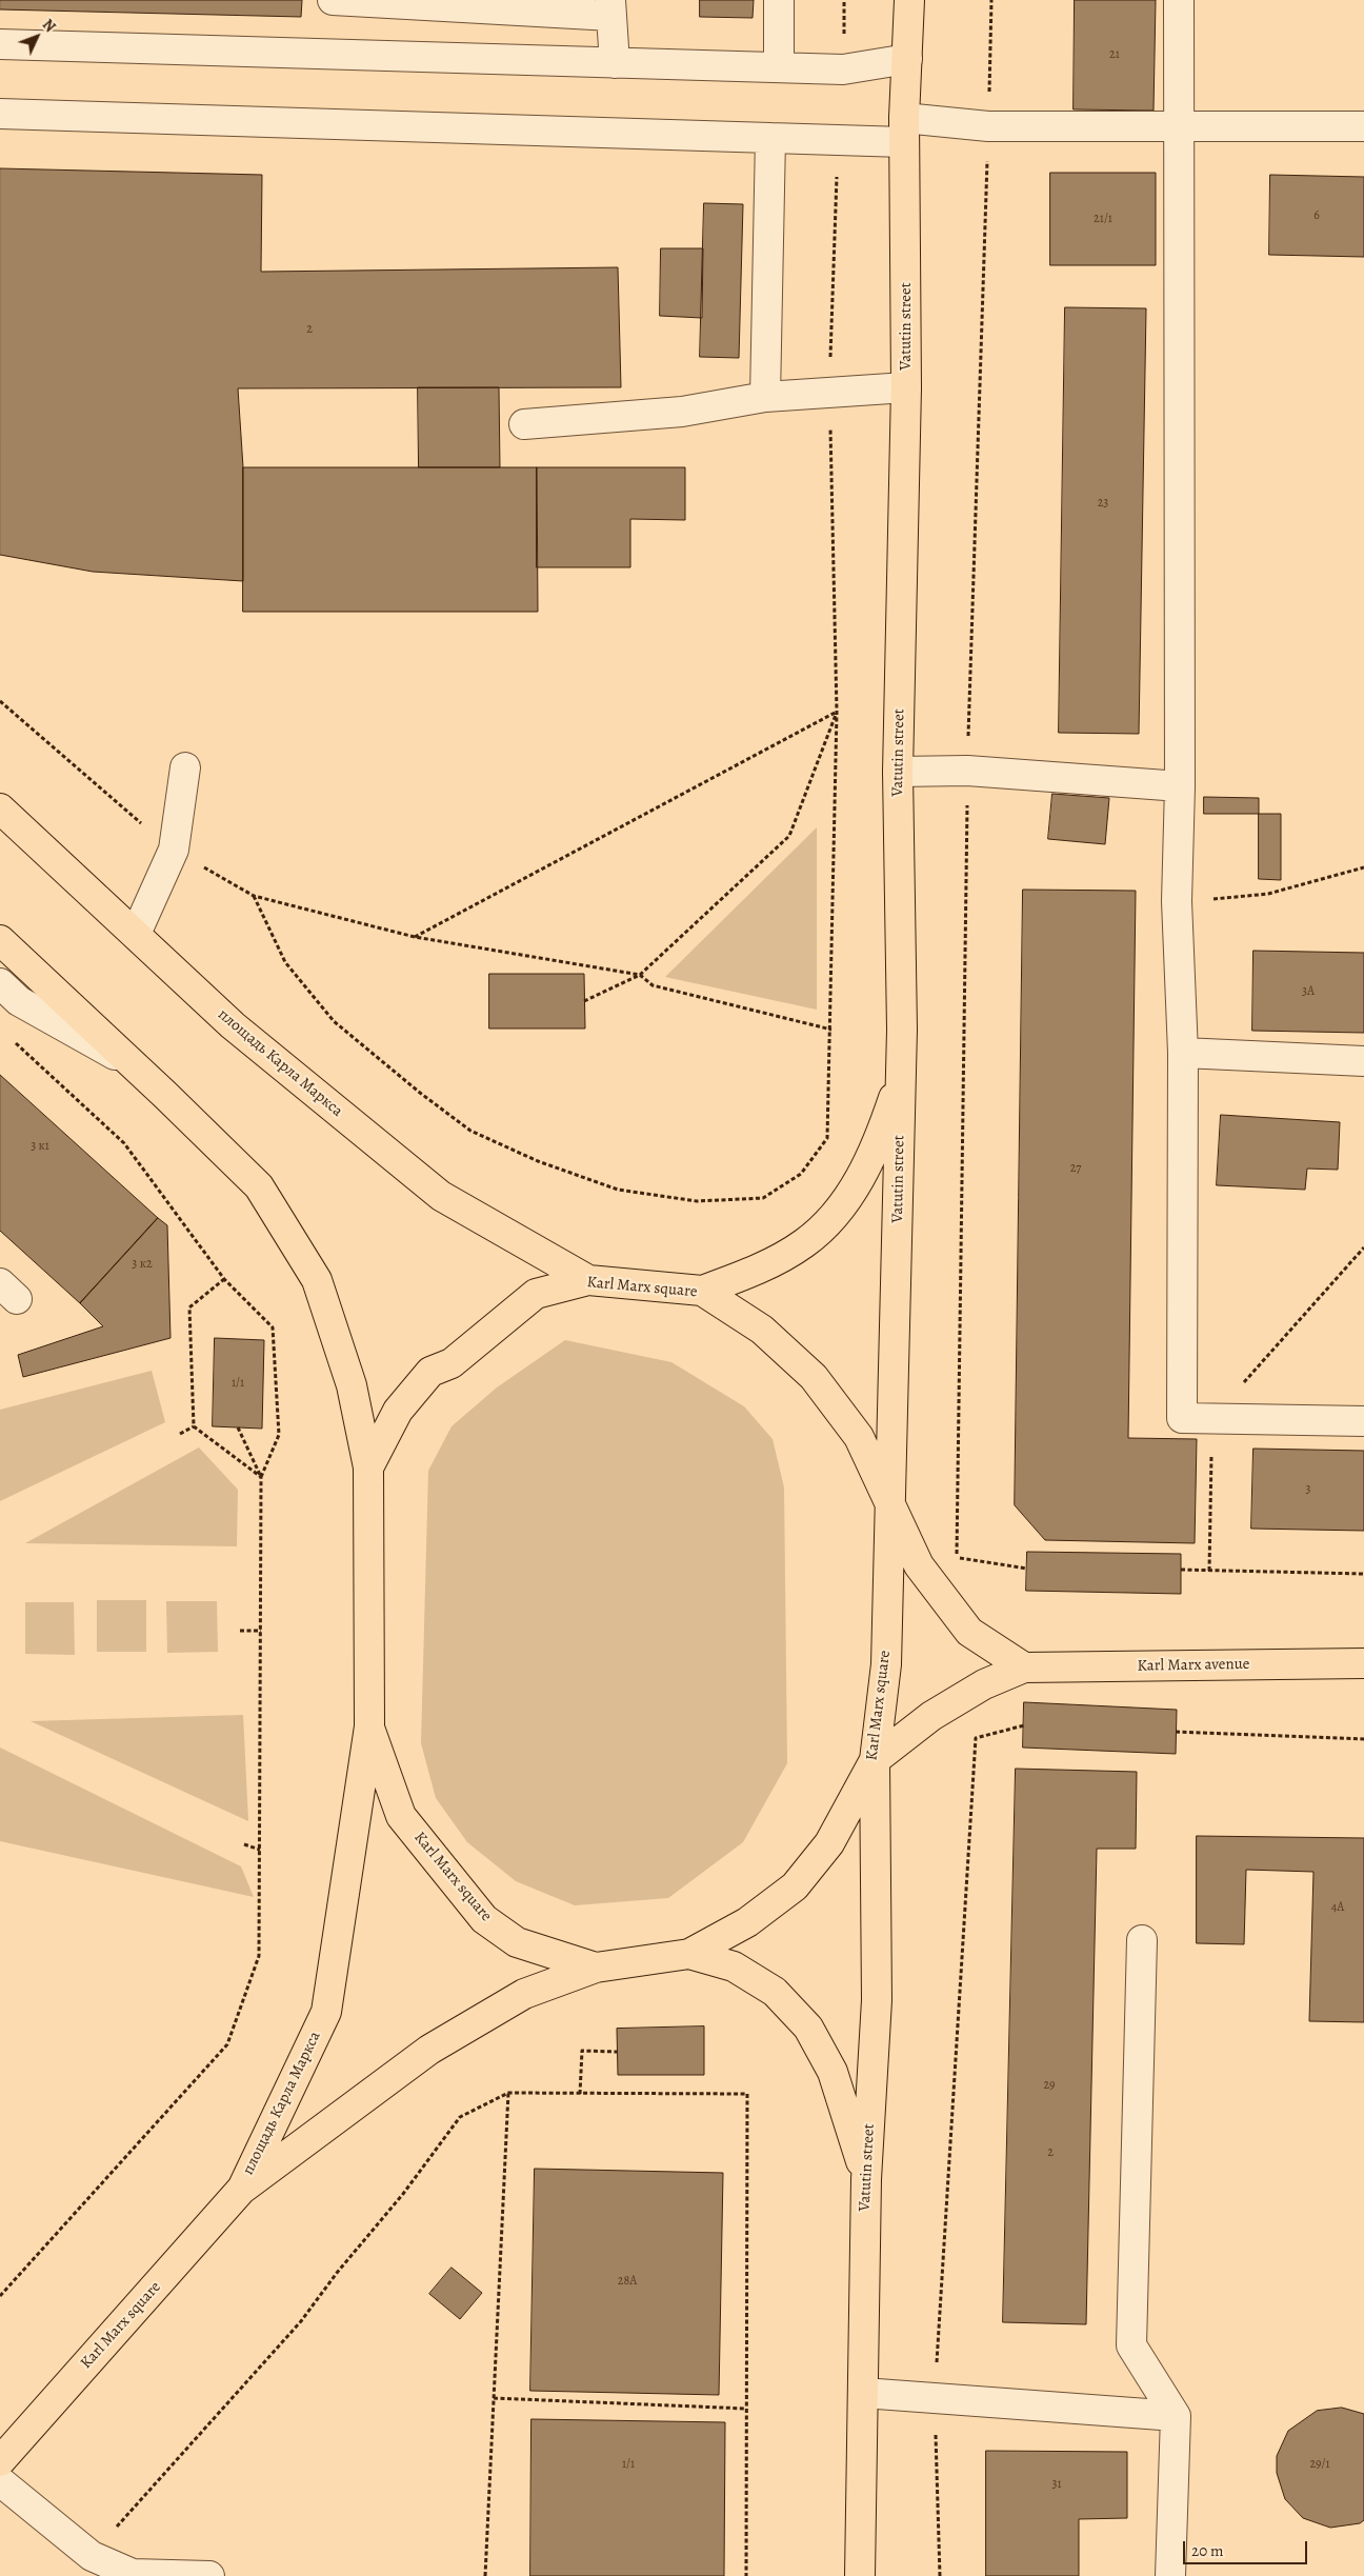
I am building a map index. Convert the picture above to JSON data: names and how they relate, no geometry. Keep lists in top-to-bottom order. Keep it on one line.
{"streets":{"main road":["Vatutin street","площадь Карла Маркса","Karl Marx square","Karl Marx avenue"]},"crossings":[["Vatutin street","Karl Marx square"],["площадь Карла Маркса","Karl Marx square"]],"house_numbers":["21","6","21/1","2","23","3А","3 к1","27","3 к2","1/1","3","4А","29","2","28А","1/1","29/1","31"],"scale_bar":"20 m","north":"top right"}
